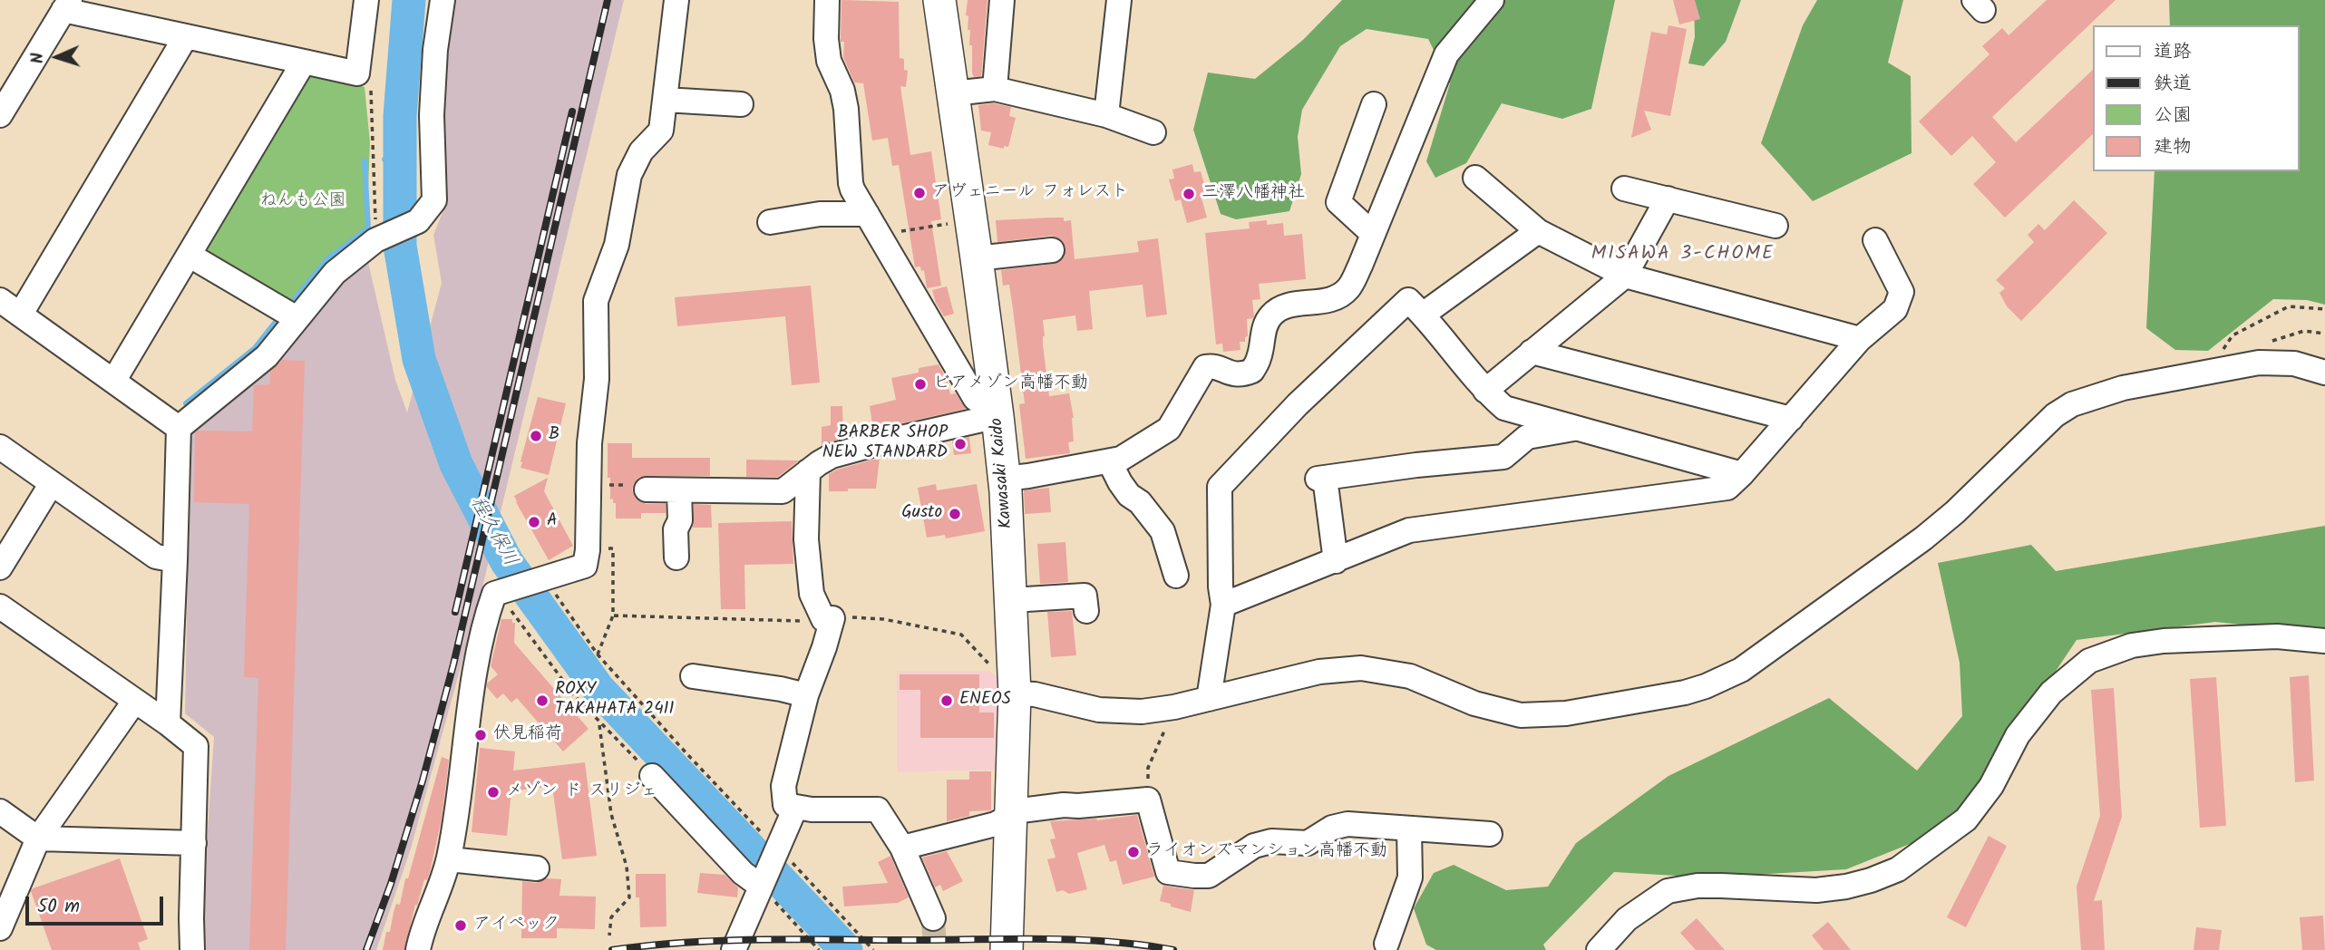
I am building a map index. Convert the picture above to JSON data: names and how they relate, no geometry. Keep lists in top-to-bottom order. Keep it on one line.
{"streets":{"main road":["Kawasaki Kaido"]},"districts":["MISAWA 3-CHOME"],"water":["程久保川"],"parks":["ねんも公園"],"places":["アヴェニール フォレスト","三澤八幡神社","ビアメゾン高幡不動","B","BARBER SHOP NEW STANDARD","Gusto","A","ROXY TAKAHATA 2411","ENEOS","伏見稲荷","メゾン ド スリジェ","ライオンズマンション高幡不動","アイペック"],"legend":["道路","鉄道","公園","建物"],"scale_bar":"50 m","north":"left"}
